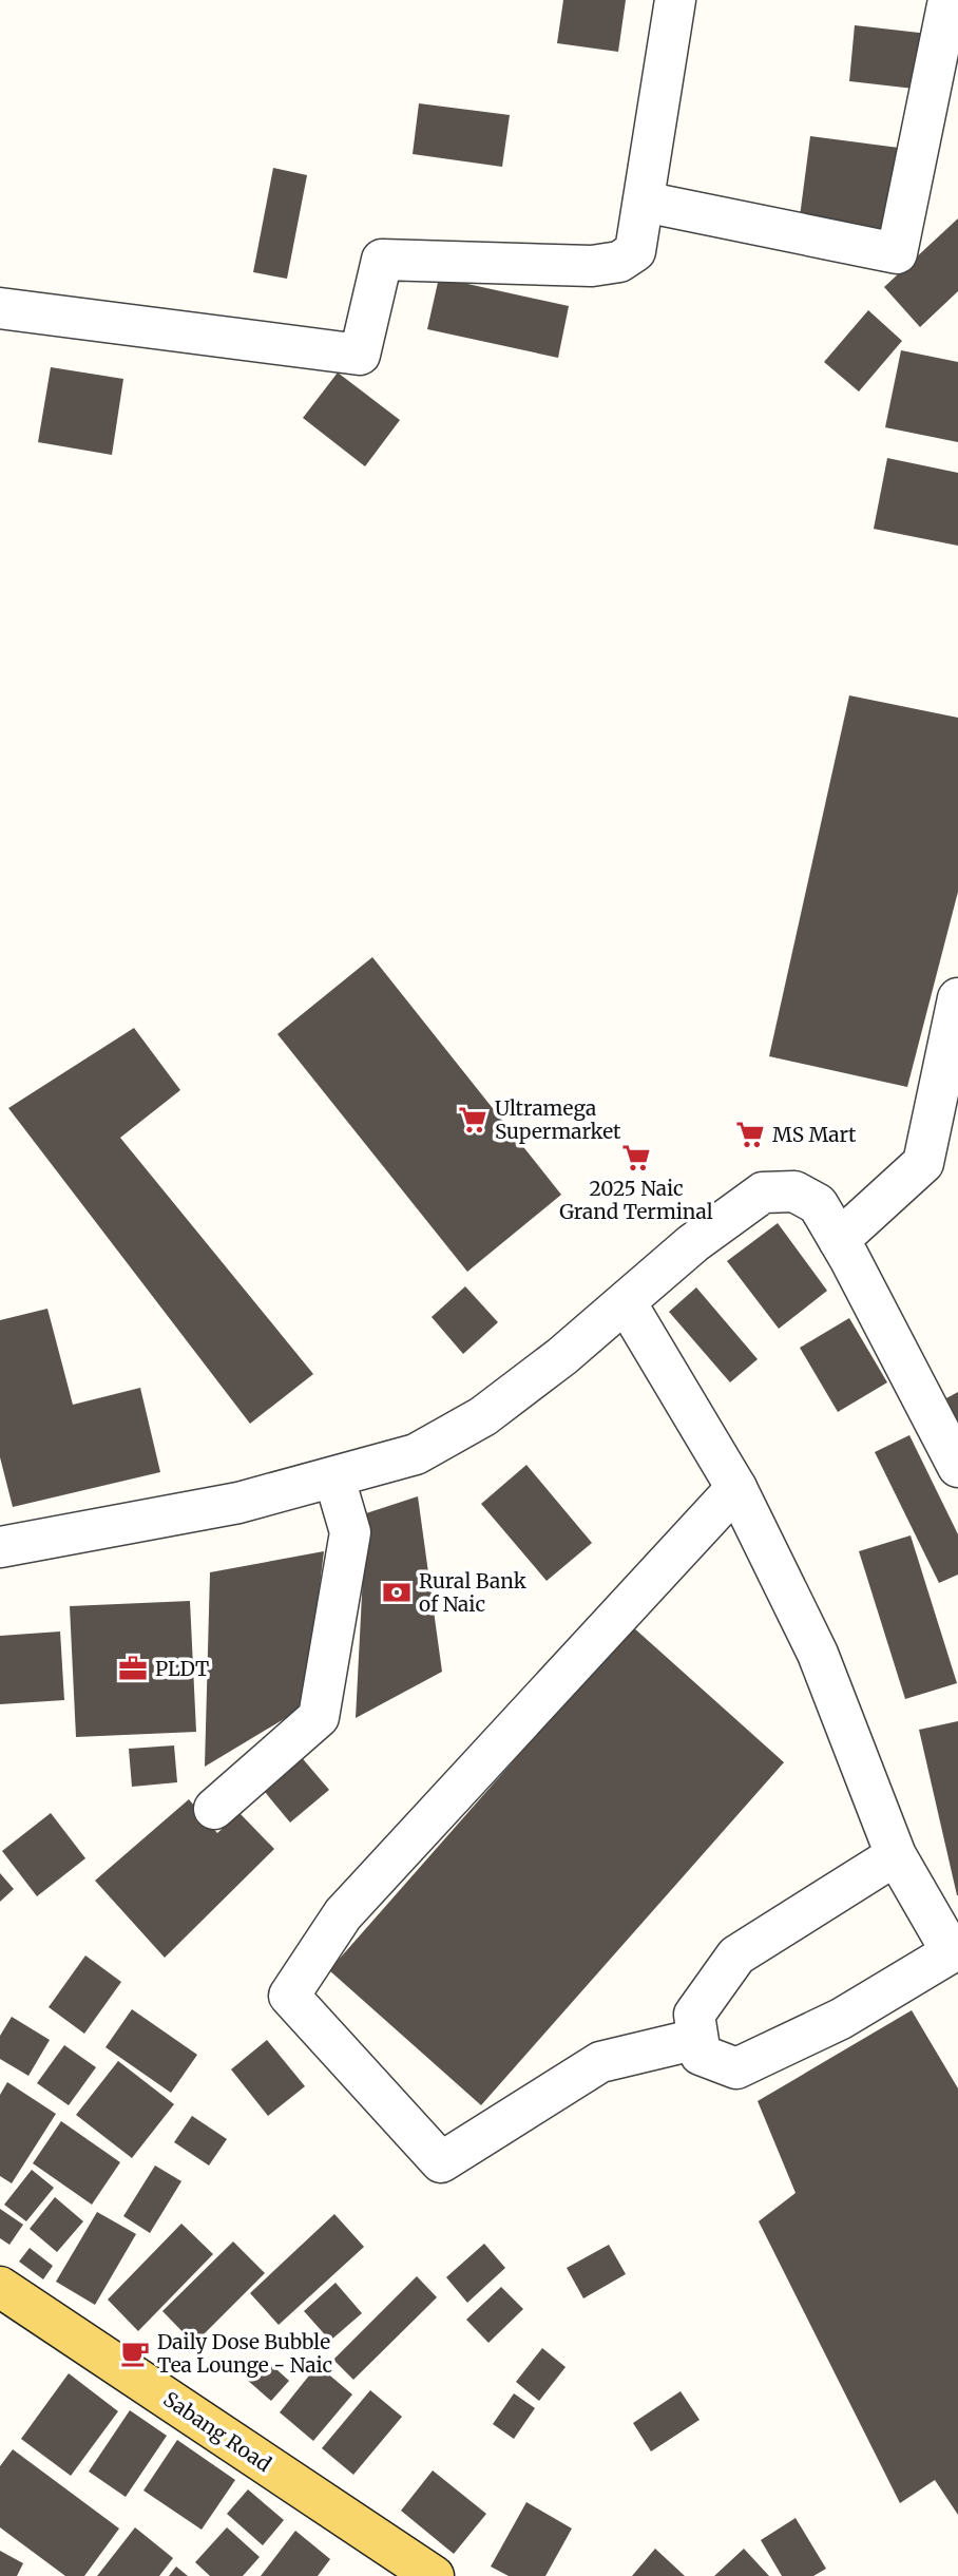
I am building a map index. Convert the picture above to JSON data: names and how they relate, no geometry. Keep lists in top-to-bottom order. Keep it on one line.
{"streets":{"main road":["Sabang Road"]},"places":{"supermarket":["Ultramega Supermarket","MS Mart","2025 Naic Grand Terminal"],"bank":["Rural Bank of Naic"],"office":["PLDT"],"cafe":["Daily Dose Bubble Tea Lounge - Naic"]}}
